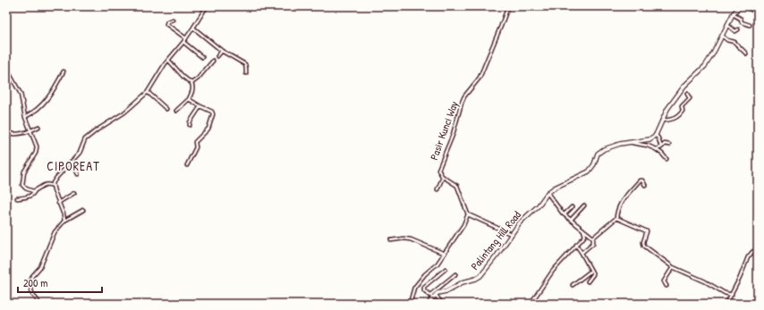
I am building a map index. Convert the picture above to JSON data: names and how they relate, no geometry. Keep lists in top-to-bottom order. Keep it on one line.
{"streets":{"street":["Pasir Kunci Way","Palintang Hill Road"]},"districts":["CIPOREAT"],"scale_bar":"200 m"}
